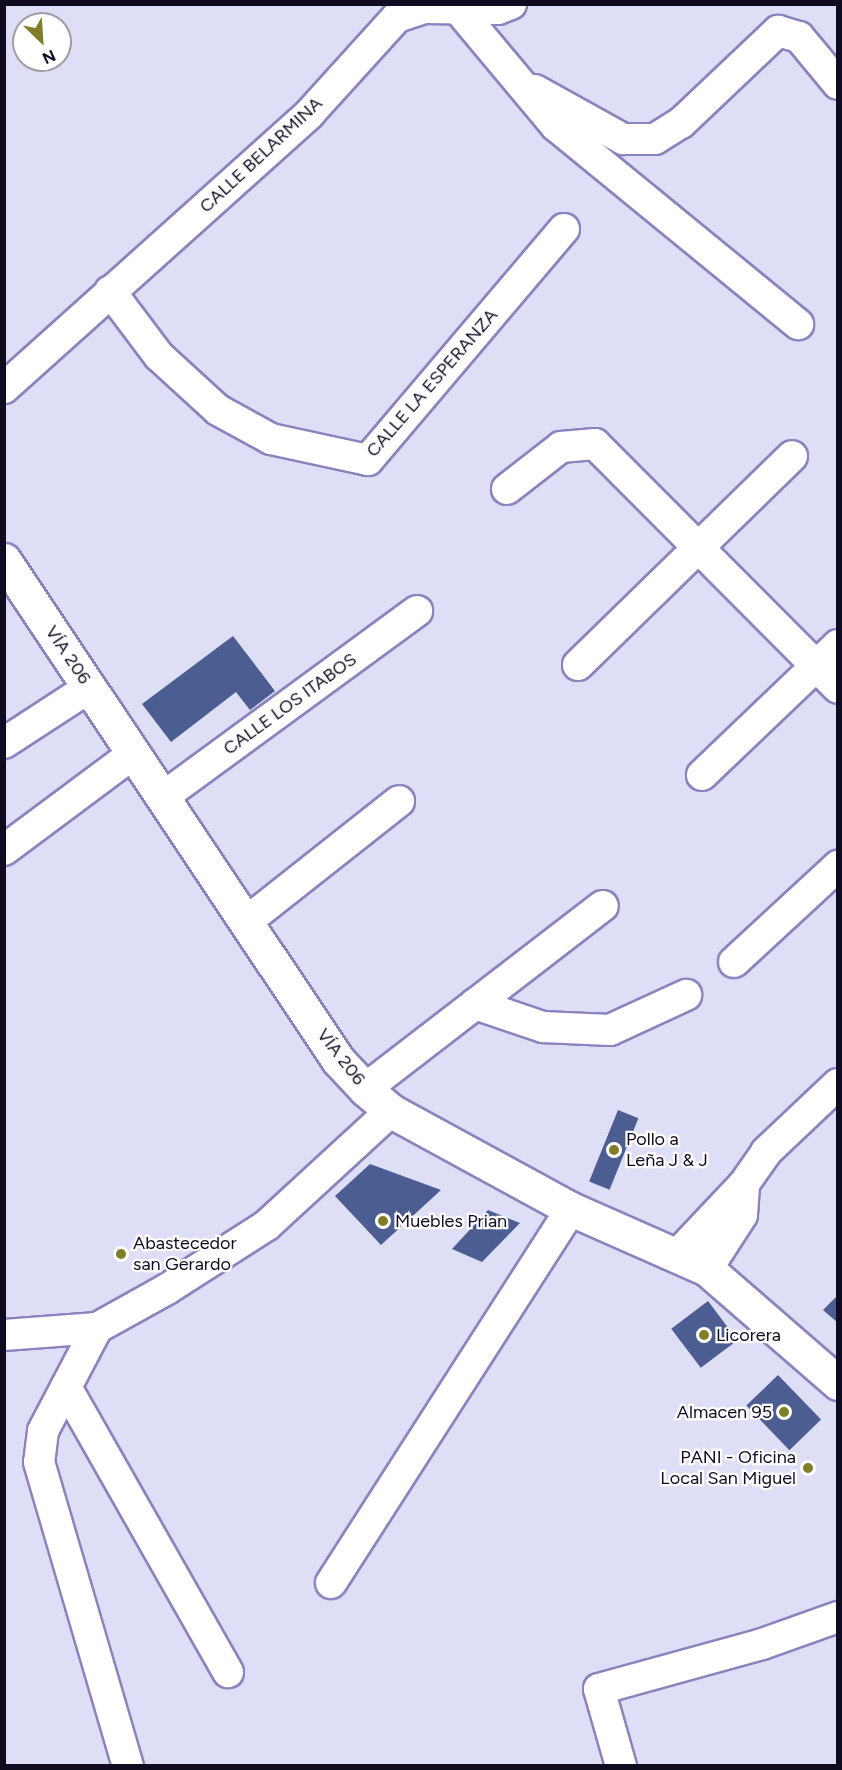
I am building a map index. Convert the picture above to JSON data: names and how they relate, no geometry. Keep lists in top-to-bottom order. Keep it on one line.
{"streets":{"main road":["VÍA 206"],"street":["CALLE BELARMINA","CALLE LA ESPERANZA","CALLE LOS ITABOS"]},"crossings":[["CALLE BELARMINA","CALLE LA ESPERANZA"],["VÍA 206","CALLE LOS ITABOS"]],"places":["Pollo a Leña J & J","Muebles Prian","Abastecedor san Gerardo","Licorera","Almacen 95","PANI - Oficina Local San Miguel"],"north":"bottom right"}
